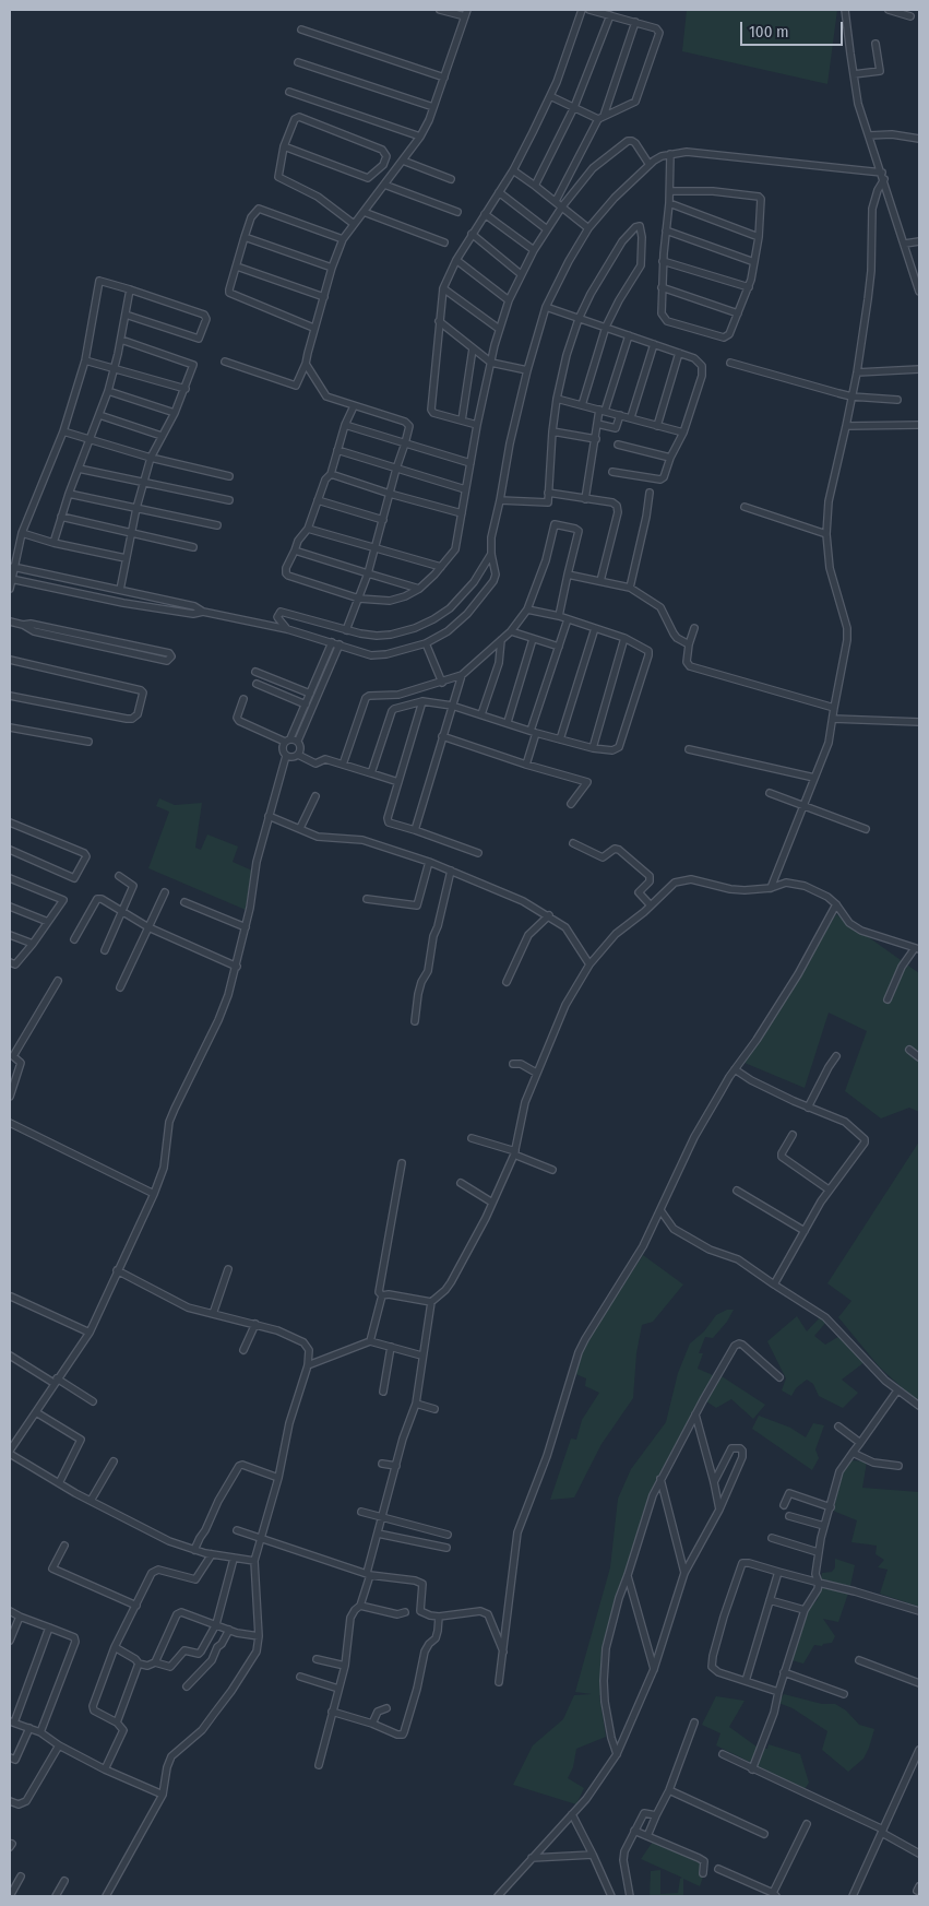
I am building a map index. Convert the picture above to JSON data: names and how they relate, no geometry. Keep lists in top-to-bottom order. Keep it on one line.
{"scale_bar":"100 m"}
